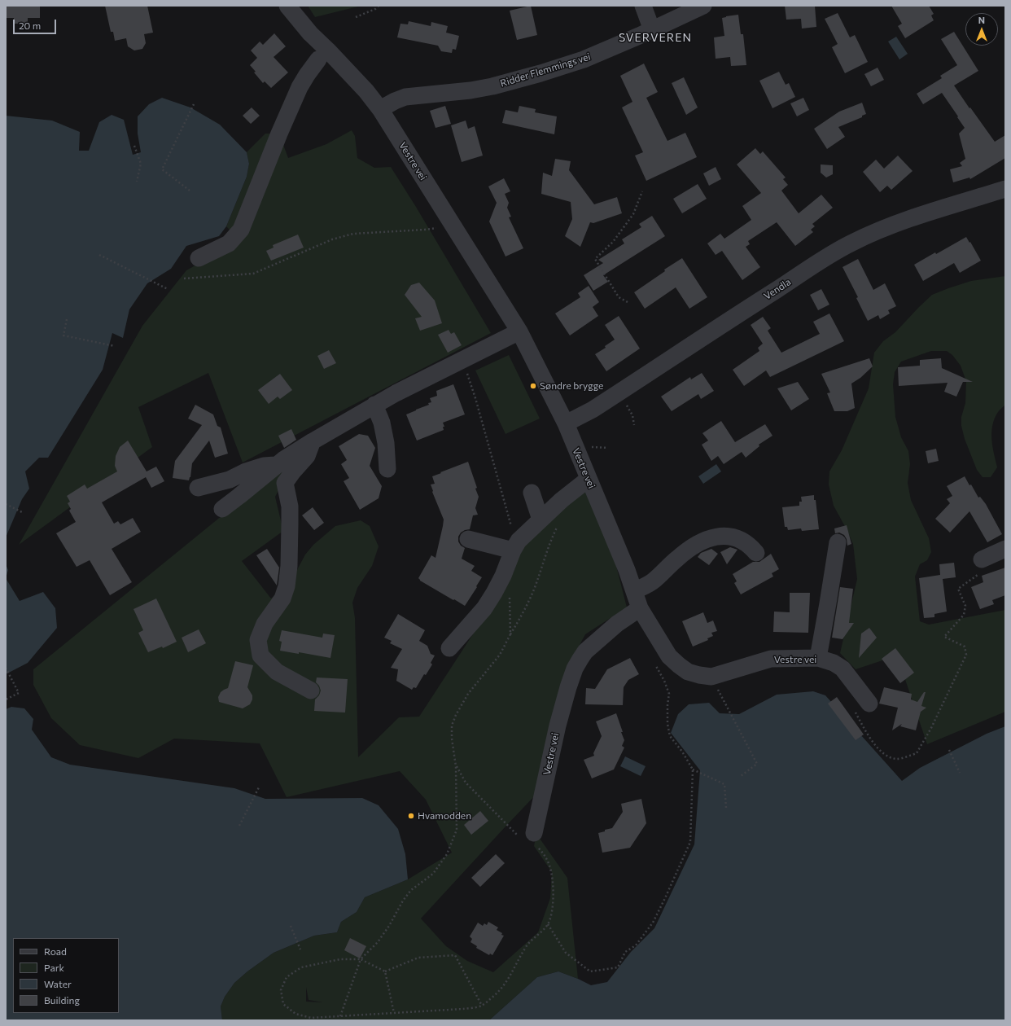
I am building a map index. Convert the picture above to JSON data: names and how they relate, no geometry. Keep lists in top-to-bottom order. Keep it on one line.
{"streets":{"street":["Ridder Flemmings vei","Vestre vei","Vendla"]},"crossings":[["Ridder Flemmings vei","Vestre vei"],["Vestre vei","Vendla"]],"districts":["SVERVEREN"],"places":["Søndre brygge","Hvamodden"],"legend":["Road","Park","Water","Building"],"scale_bar":"20 m","north":"top"}
